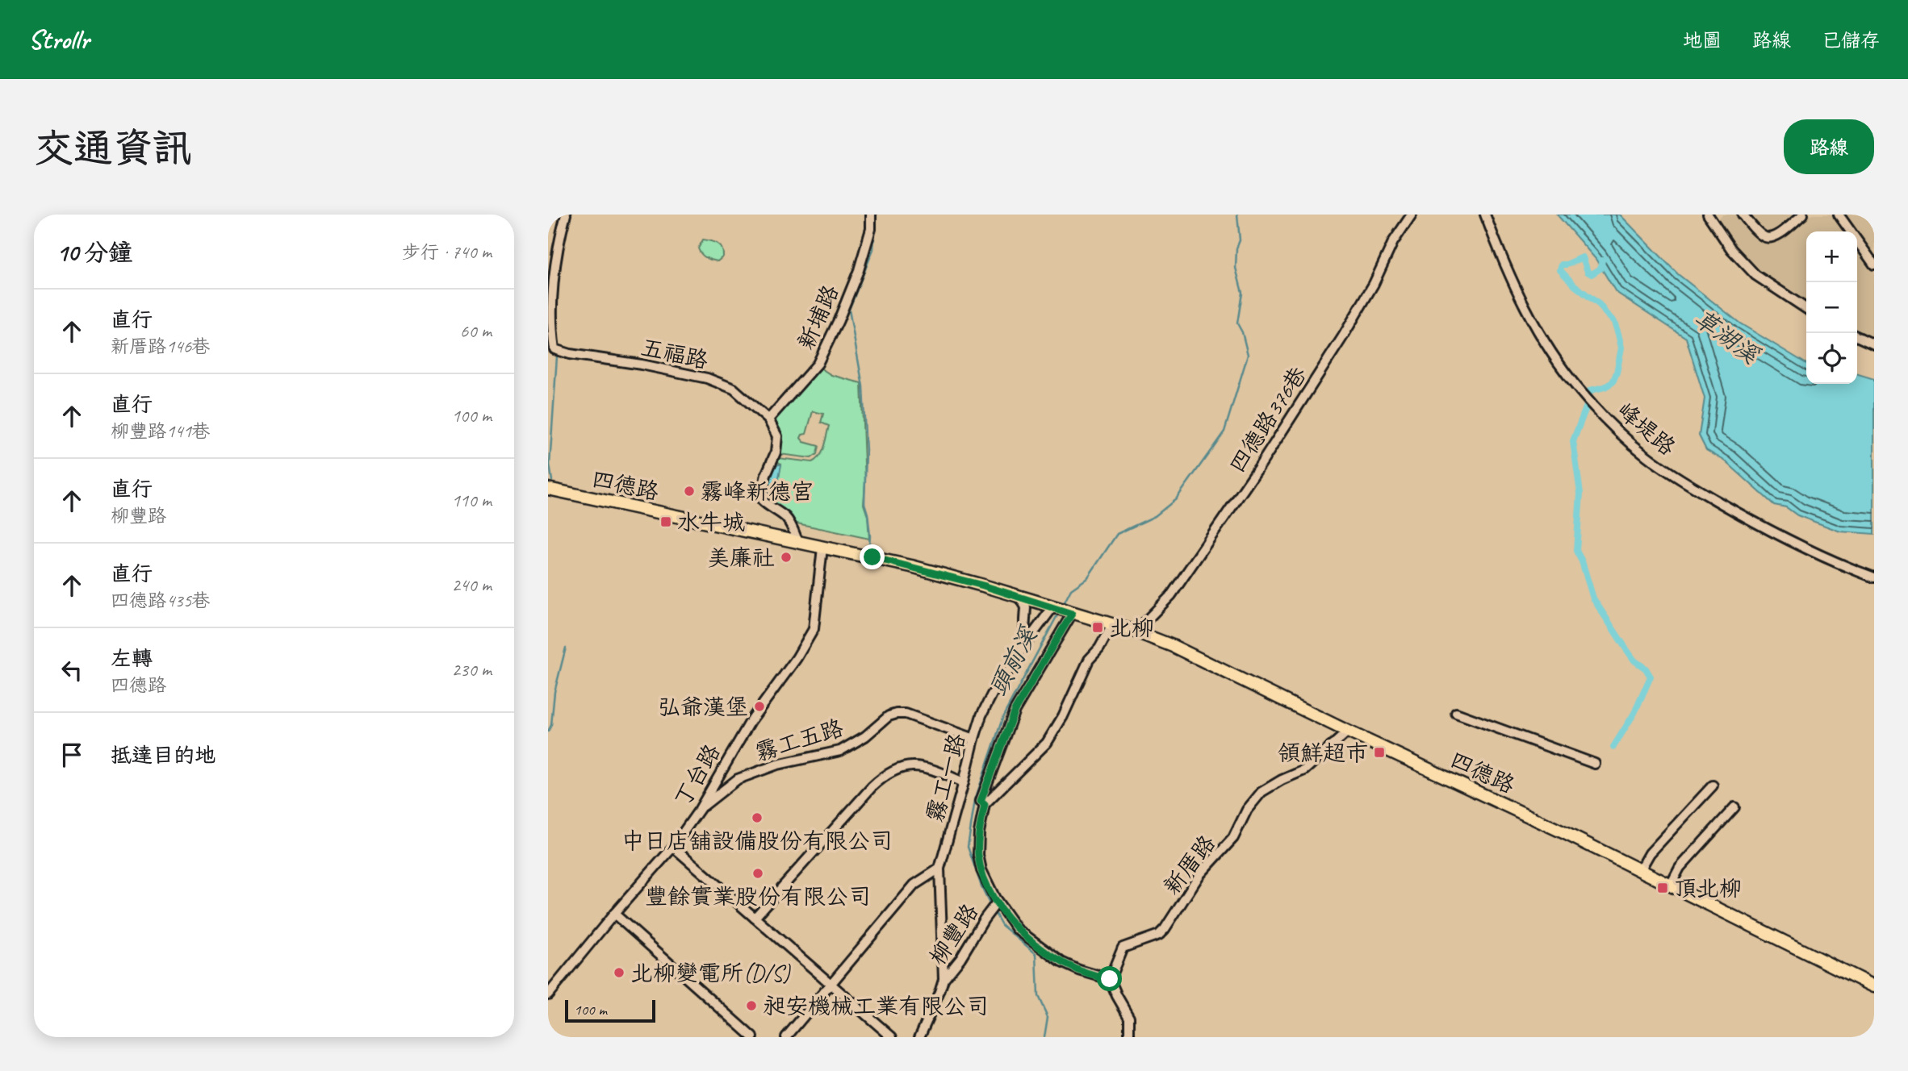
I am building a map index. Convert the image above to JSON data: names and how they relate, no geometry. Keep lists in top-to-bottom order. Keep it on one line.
{"streets":{"main road":["四德路"],"street":["新埔路","五福路","四德路376巷","峰堤路","霧工五路","丁台路","霧工一路","新厝路","柳豐路"]},"crossings":[["新埔路","五福路"],["四德路376巷","四德路"],["四德路","丁台路"],["四德路","霧工一路"],["四德路","新厝路"],["四德路","柳豐路"],["霧工五路","丁台路"],["霧工五路","霧工一路"],["霧工一路","柳豐路"]],"water":["草湖溪","頭前溪"],"places":{"other":["霧峰新德宮","美廉社","弘爺漢堡","中日店舖設備股份有限公司","豐餘實業股份有限公司","北柳變電所(D/S)","昶安機械工業有限公司"],"transit":["水牛城","北柳","領鮮超市","頂北柳"]},"scale_bar":"100 m","page":{"header":"Strollr","nav":["地圖","路線","已儲存"],"buttons":"路線","title":"交通資訊","heading":["10 分鐘","步行 · 740 m"],"map_buttons":["+","−"],"list":[["直行","新厝路146巷","60 m"],["直行","柳豐路141巷","100 m"],["直行","柳豐路","110 m"],["直行","四德路435巷","240 m"],["左轉","四德路","230 m"],"抵達目的地"],"scale":"100 m"}}
